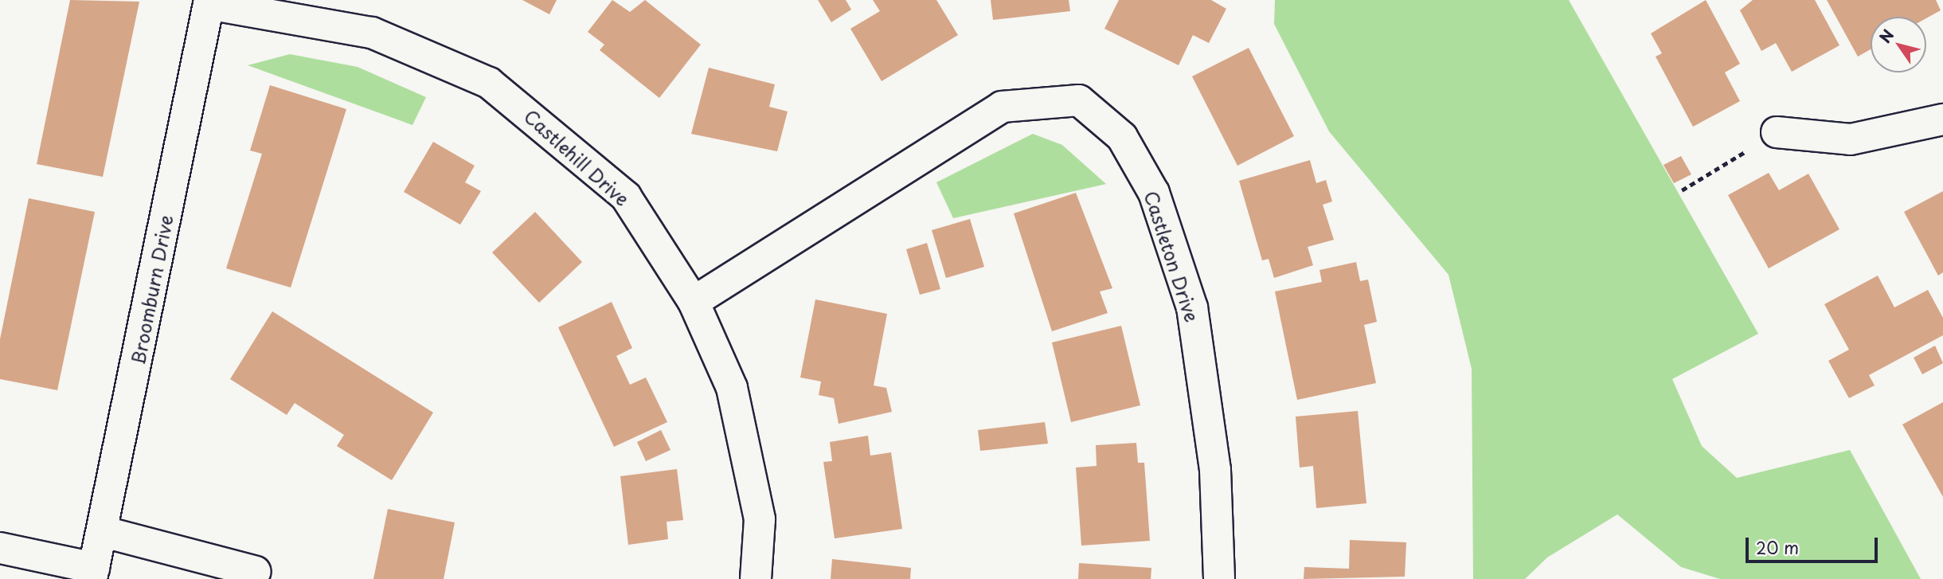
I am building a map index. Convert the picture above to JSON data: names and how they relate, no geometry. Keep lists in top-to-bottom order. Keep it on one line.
{"streets":{"street":["Castlehill Drive","Castleton Drive","Broomburn Drive"]},"crossings":[["Castlehill Drive","Castleton Drive"],["Castlehill Drive","Broomburn Drive"]],"scale_bar":"20 m","north":"top left"}
